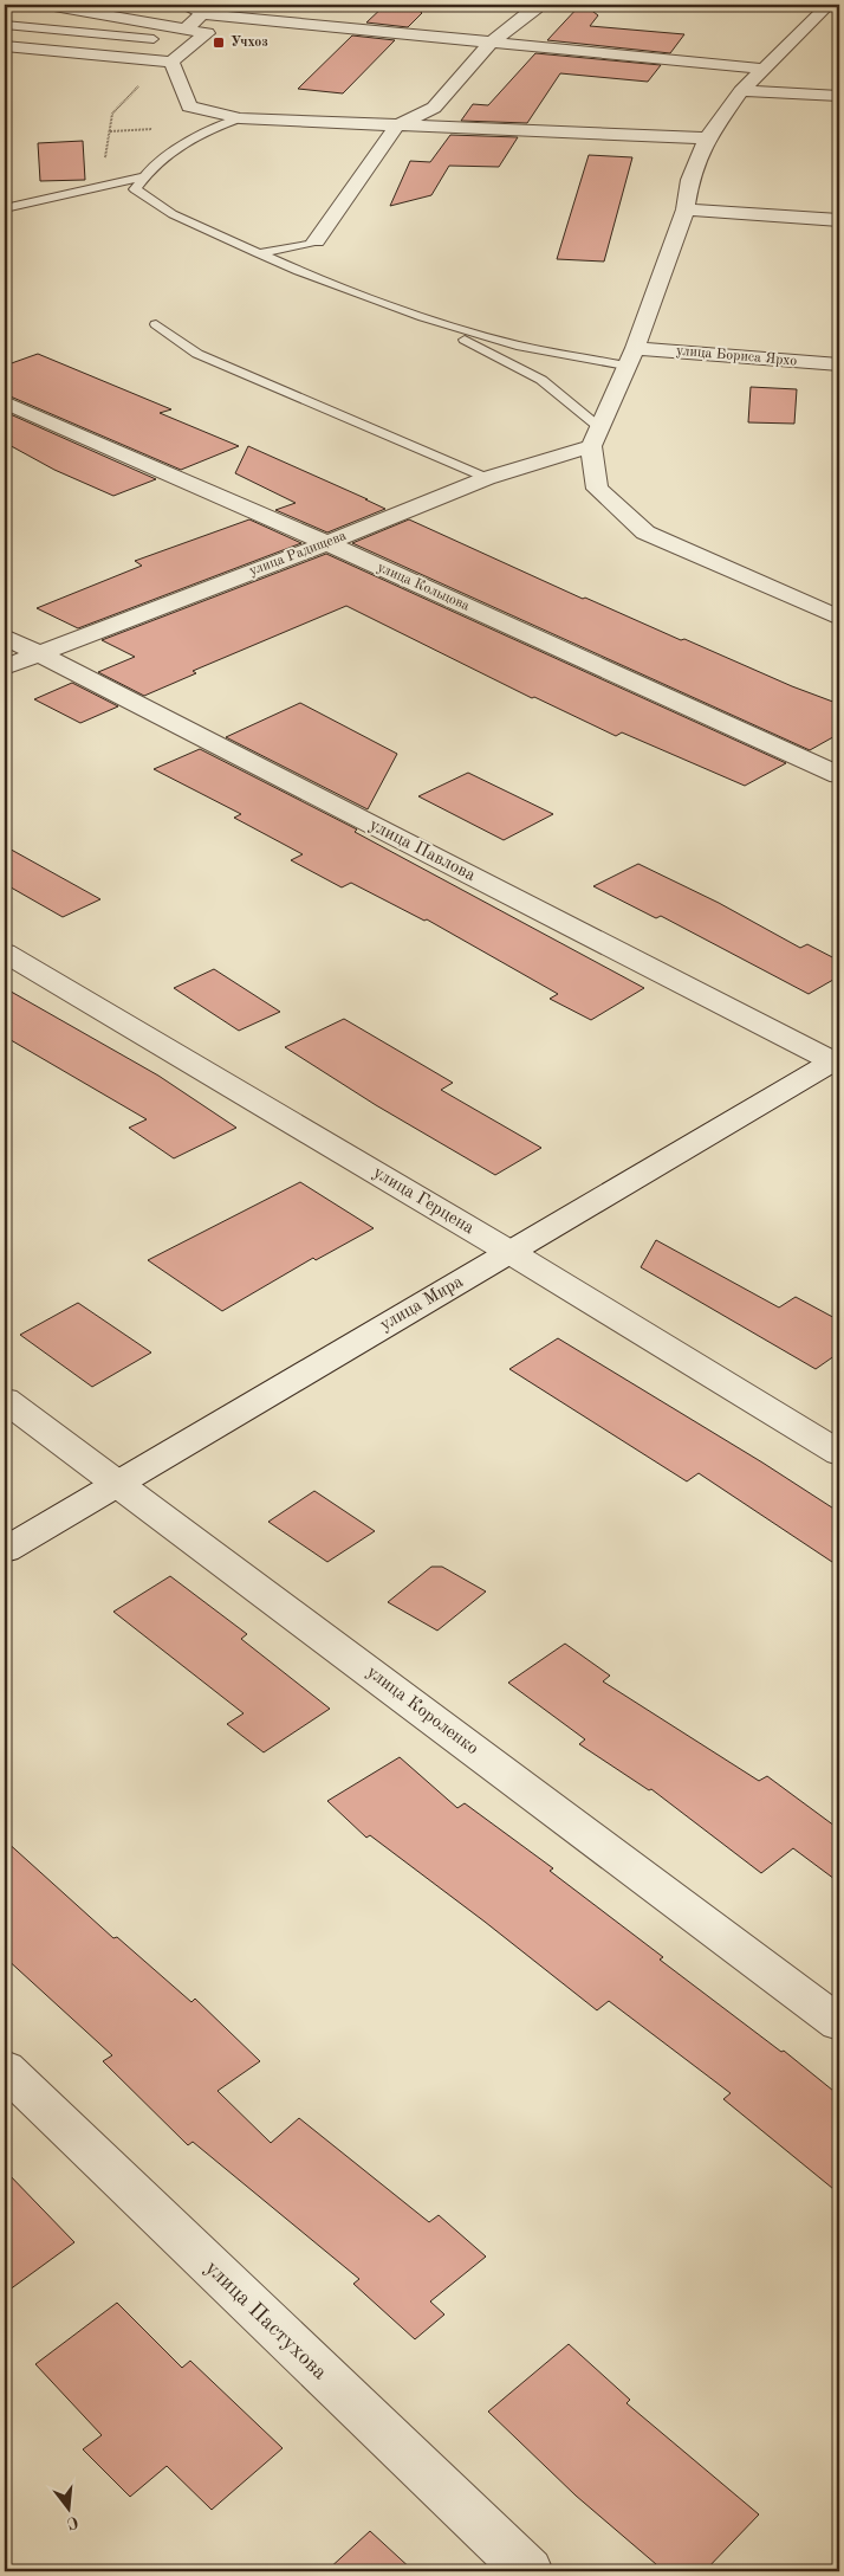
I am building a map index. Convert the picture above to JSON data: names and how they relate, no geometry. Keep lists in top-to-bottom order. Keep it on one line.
{"streets":{"street":["улица Бориса Ярхо","улица Радищева","улица Кольцова","улица Павлова","улица Герцена","улица Мира","улица Короленко","улица Пастухова"]},"crossings":[["улица Радищева","улица Кольцова"],["улица Радищева","улица Павлова"],["улица Павлова","улица Мира"],["улица Герцена","улица Мира"],["улица Мира","улица Короленко"]],"places":{"transit":["Учхоз"]},"north":"bottom"}
